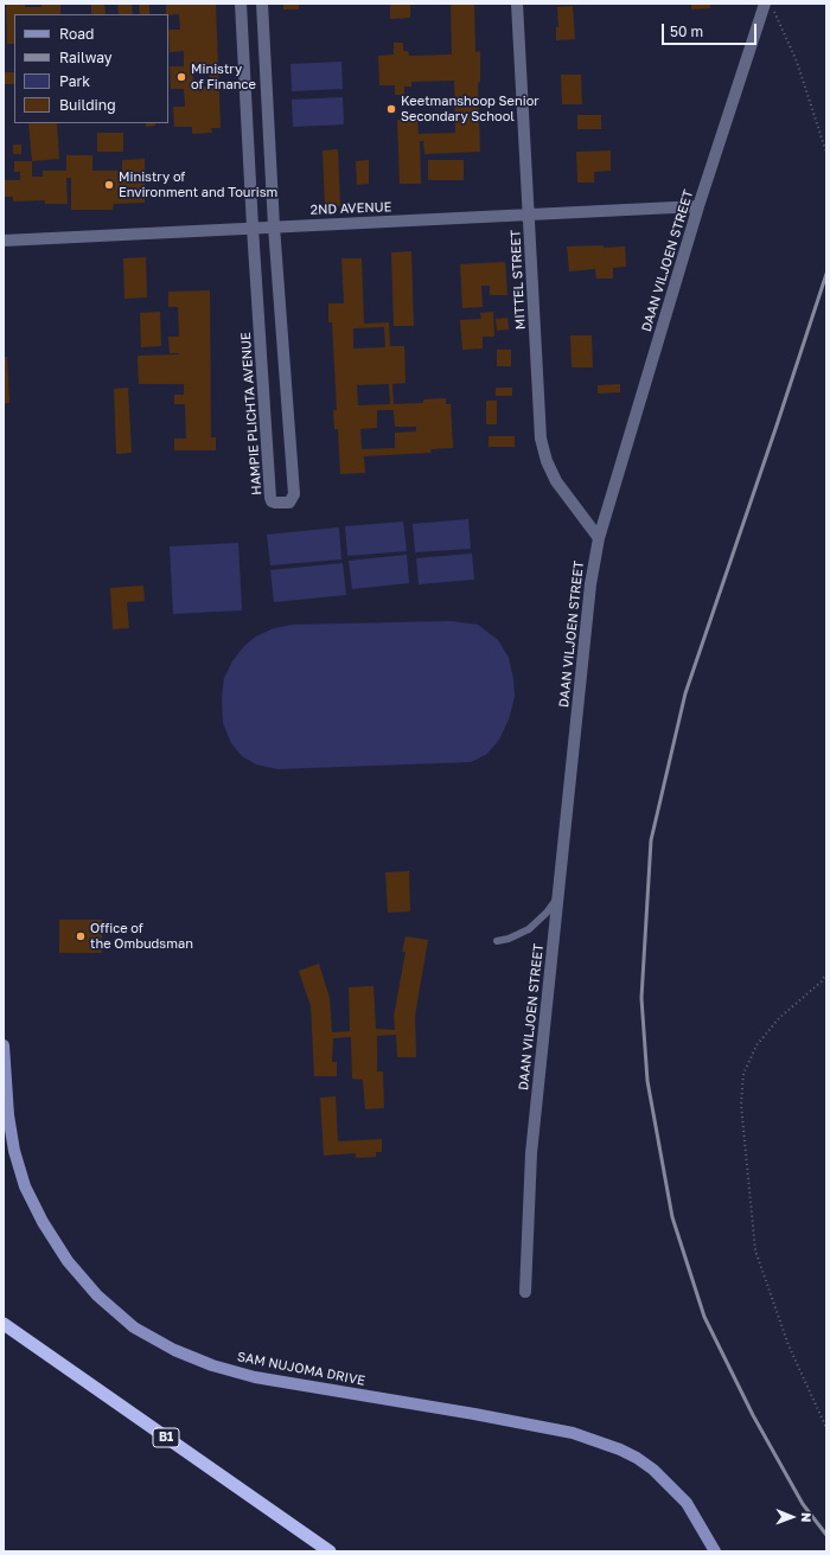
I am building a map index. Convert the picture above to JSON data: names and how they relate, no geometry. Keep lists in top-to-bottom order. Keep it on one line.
{"streets":{"highway":["B1"],"main road":["SAM NUJOMA DRIVE"],"street":["2ND AVENUE","DAAN VILJOEN STREET","MITTEL STREET","HAMPIE PLICHTA AVENUE"]},"crossings":[["2ND AVENUE","DAAN VILJOEN STREET"],["2ND AVENUE","MITTEL STREET"],["2ND AVENUE","HAMPIE PLICHTA AVENUE"],["DAAN VILJOEN STREET","MITTEL STREET"]],"places":["Ministry of Finance","Keetmanshoop Senior Secondary School","Ministry of Environment and Tourism","Office of the Ombudsman"],"legend":["Road","Railway","Park","Building"],"scale_bar":"50 m","north":"right"}
